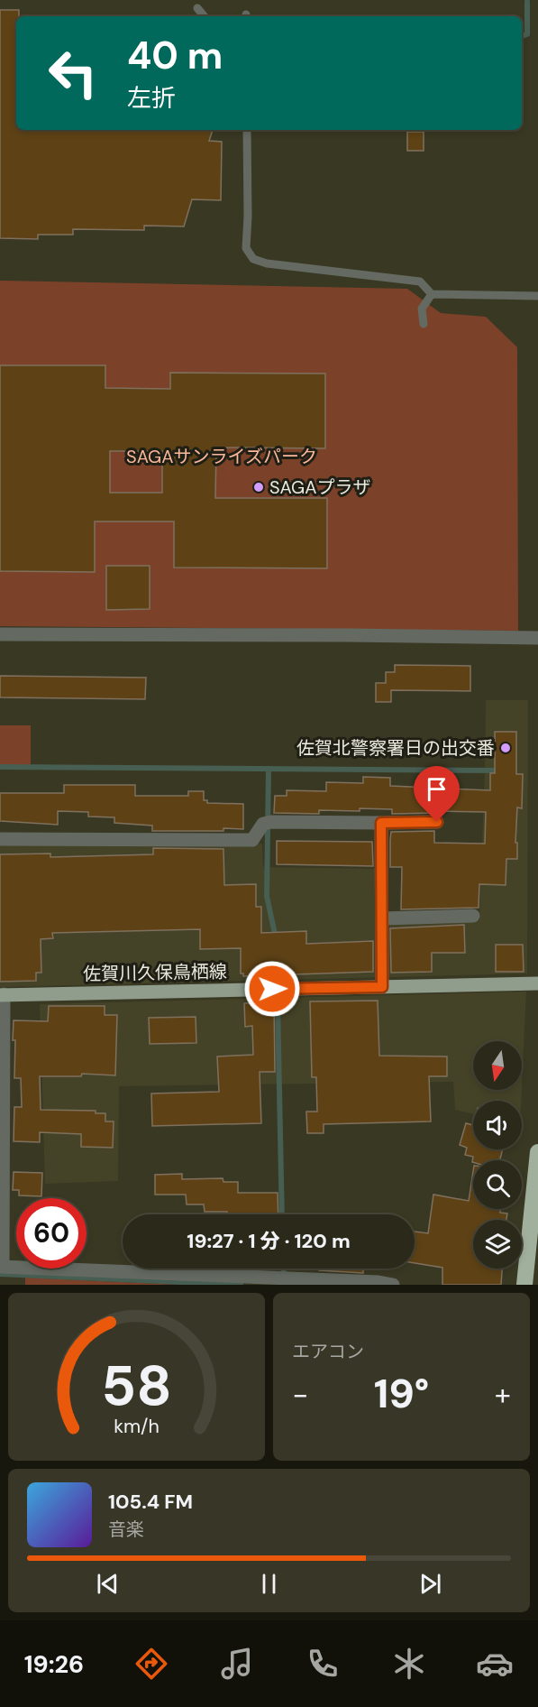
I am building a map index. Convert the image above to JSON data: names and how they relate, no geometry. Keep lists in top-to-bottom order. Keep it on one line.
{"streets":{"main road":["佐賀川久保鳥栖線"]},"parks":["SAGAサンライズパーク"],"places":["SAGAプラザ","佐賀北警察署日の出交番"],"north":"bottom","page":{"turn":["40 m","左折"],"limit":"60","trip":"19:27 · 1 分 · 120 m","tile":"エアコン","heat":["−","19°","+"],"song":["105.4 FM","音楽"],"tabs":"19:26","gauge":["58","km/h"]}}
